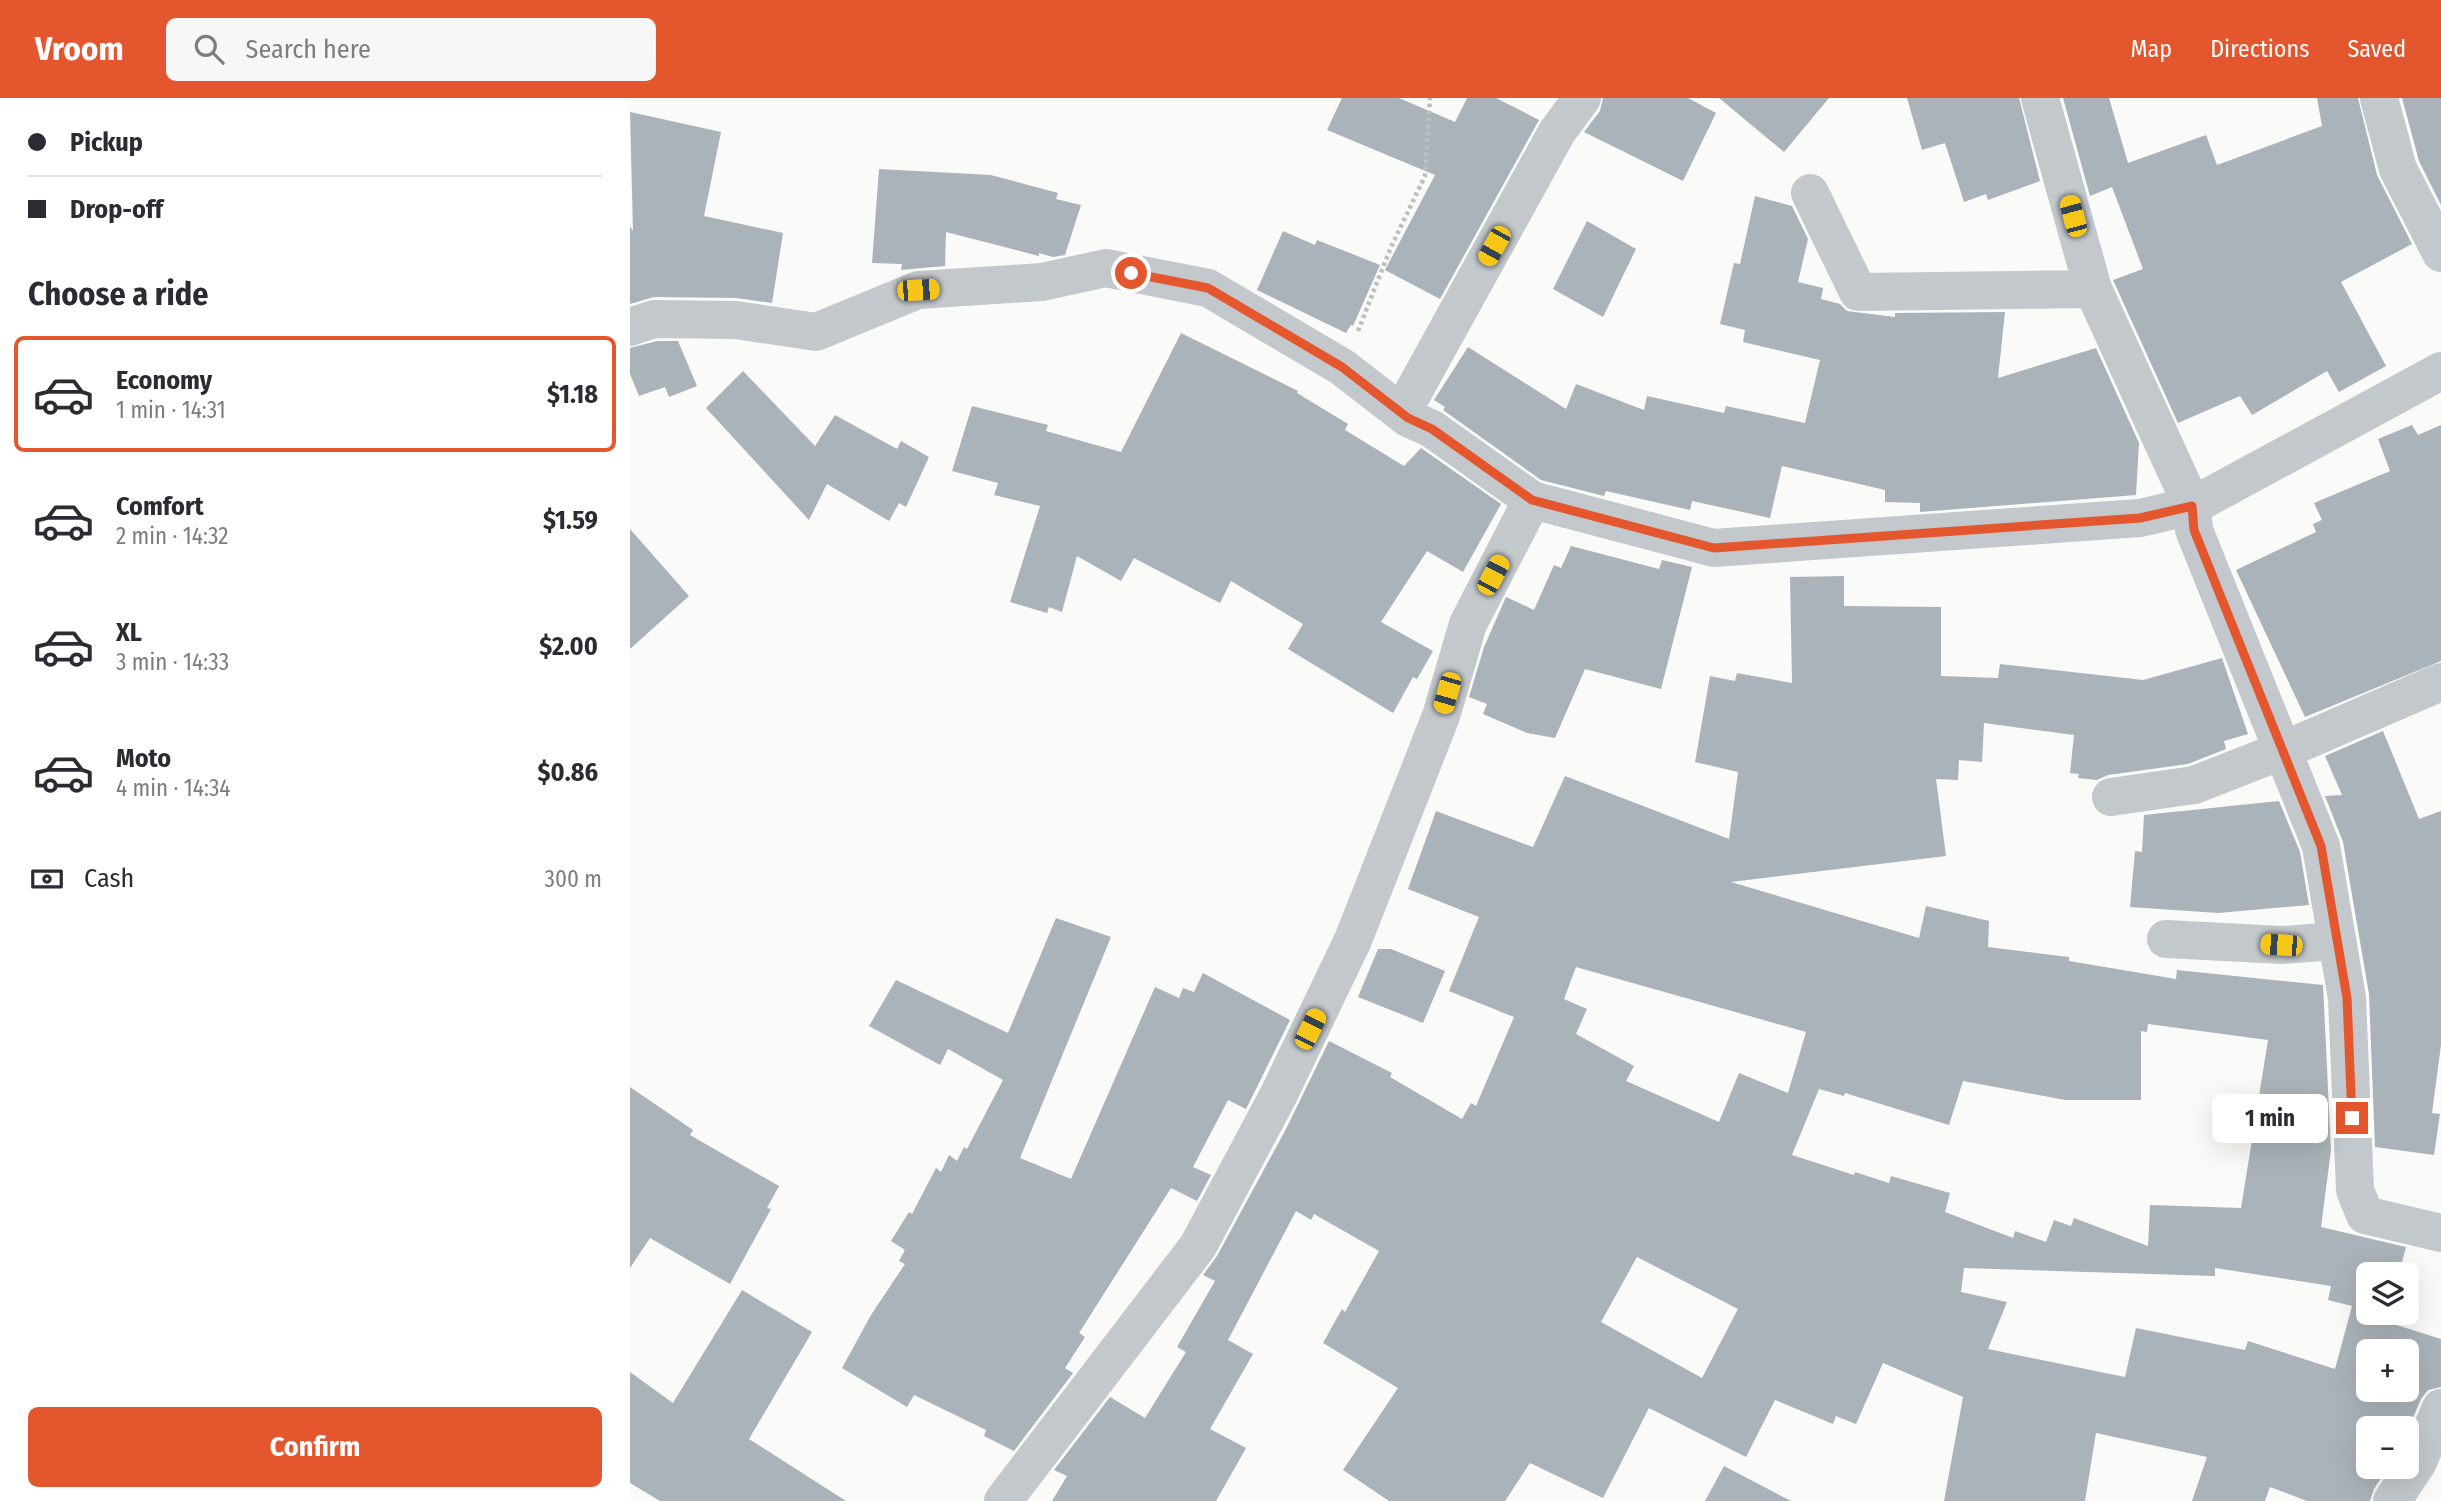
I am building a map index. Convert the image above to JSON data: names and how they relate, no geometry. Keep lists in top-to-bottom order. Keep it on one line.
{"page":{"header":"Vroom","search":"Search here","nav":["Map","Directions","Saved"],"banner":["Pickup","Drop-off"],"heading":"Choose a ride","list":[{"name":"Economy","note":"1 min · 14:31","value":"$1.18"},{"name":"Comfort","note":"2 min · 14:32","value":"$1.59"},{"name":"XL","note":"3 min · 14:33","value":"$2.00"},{"name":"Moto","note":"4 min · 14:34","value":"$0.86"}],"pay":["Cash","300 m"],"bubble":"1 min","map_buttons":["+","−"],"buttons":"Confirm"}}
